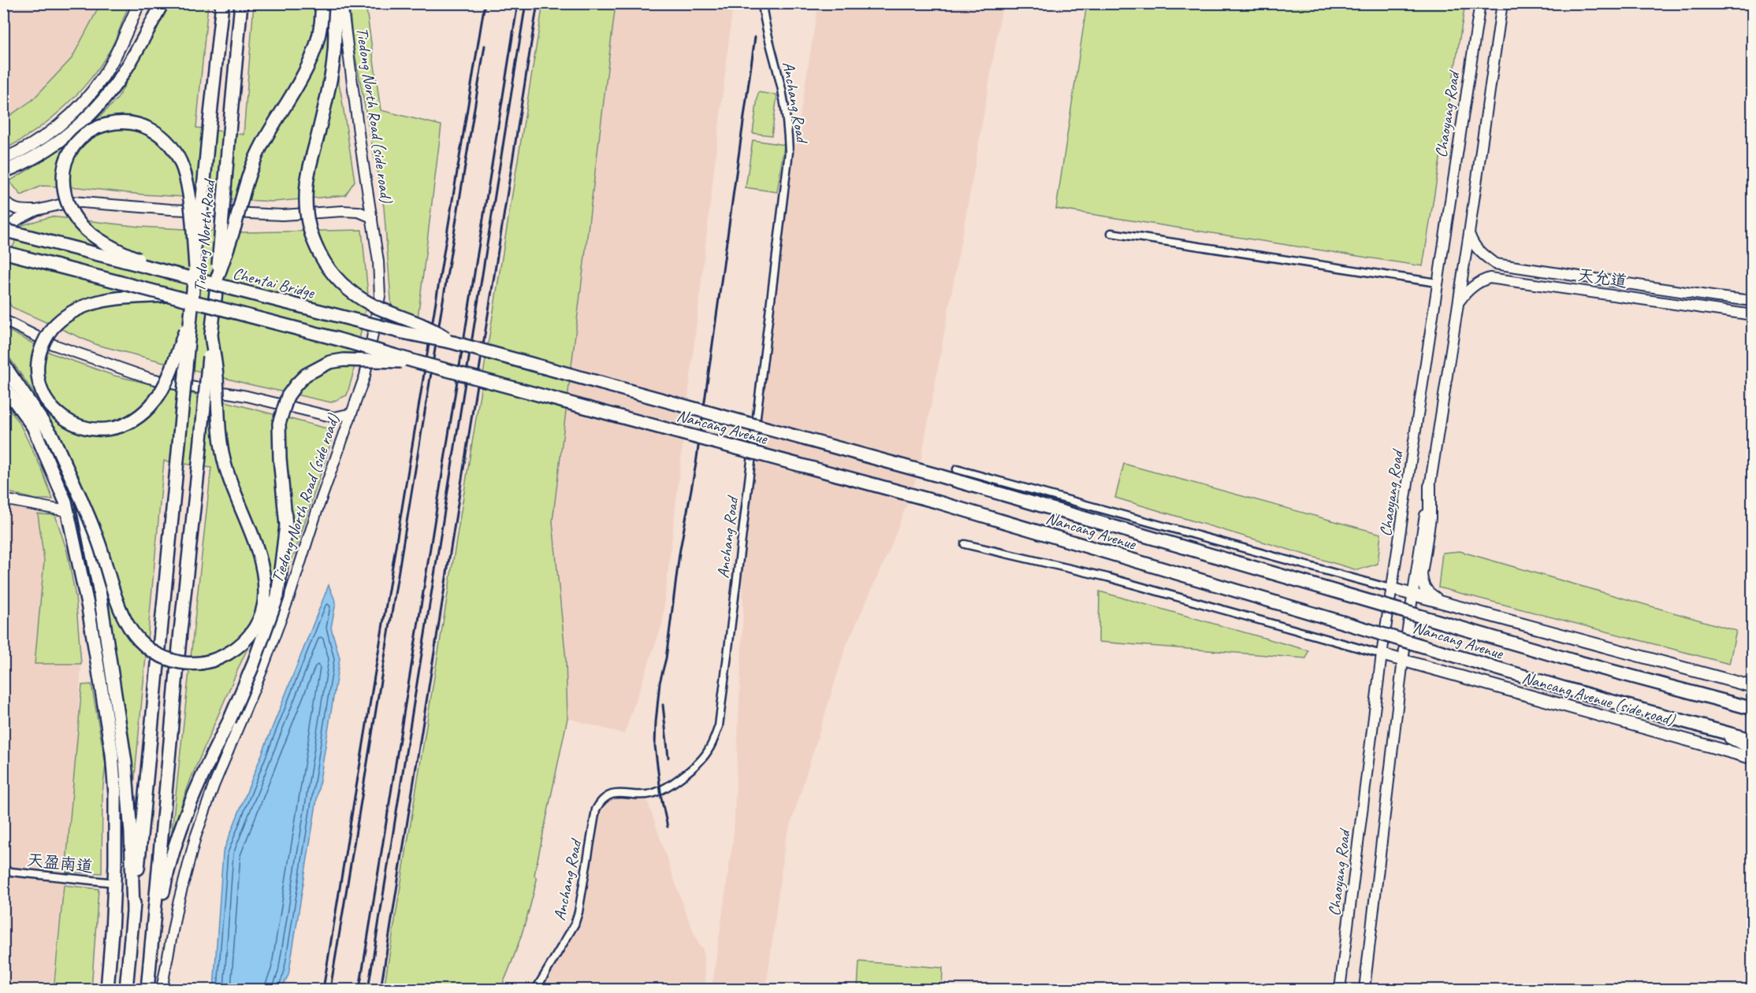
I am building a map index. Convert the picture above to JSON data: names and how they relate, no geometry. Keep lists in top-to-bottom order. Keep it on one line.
{"streets":{"highway":["Tiedong North Road","Chentai Bridge","Nancang Avenue"],"main road":["Nancang Avenue (side road)"],"street":["Anchang Road","Tiedong North Road (side road)","Chaoyang Road","天允道","天盈南道"]},"crossings":[["Chaoyang Road","Nancang Avenue (side road)"],["Chentai Bridge","Nancang Avenue"]]}
